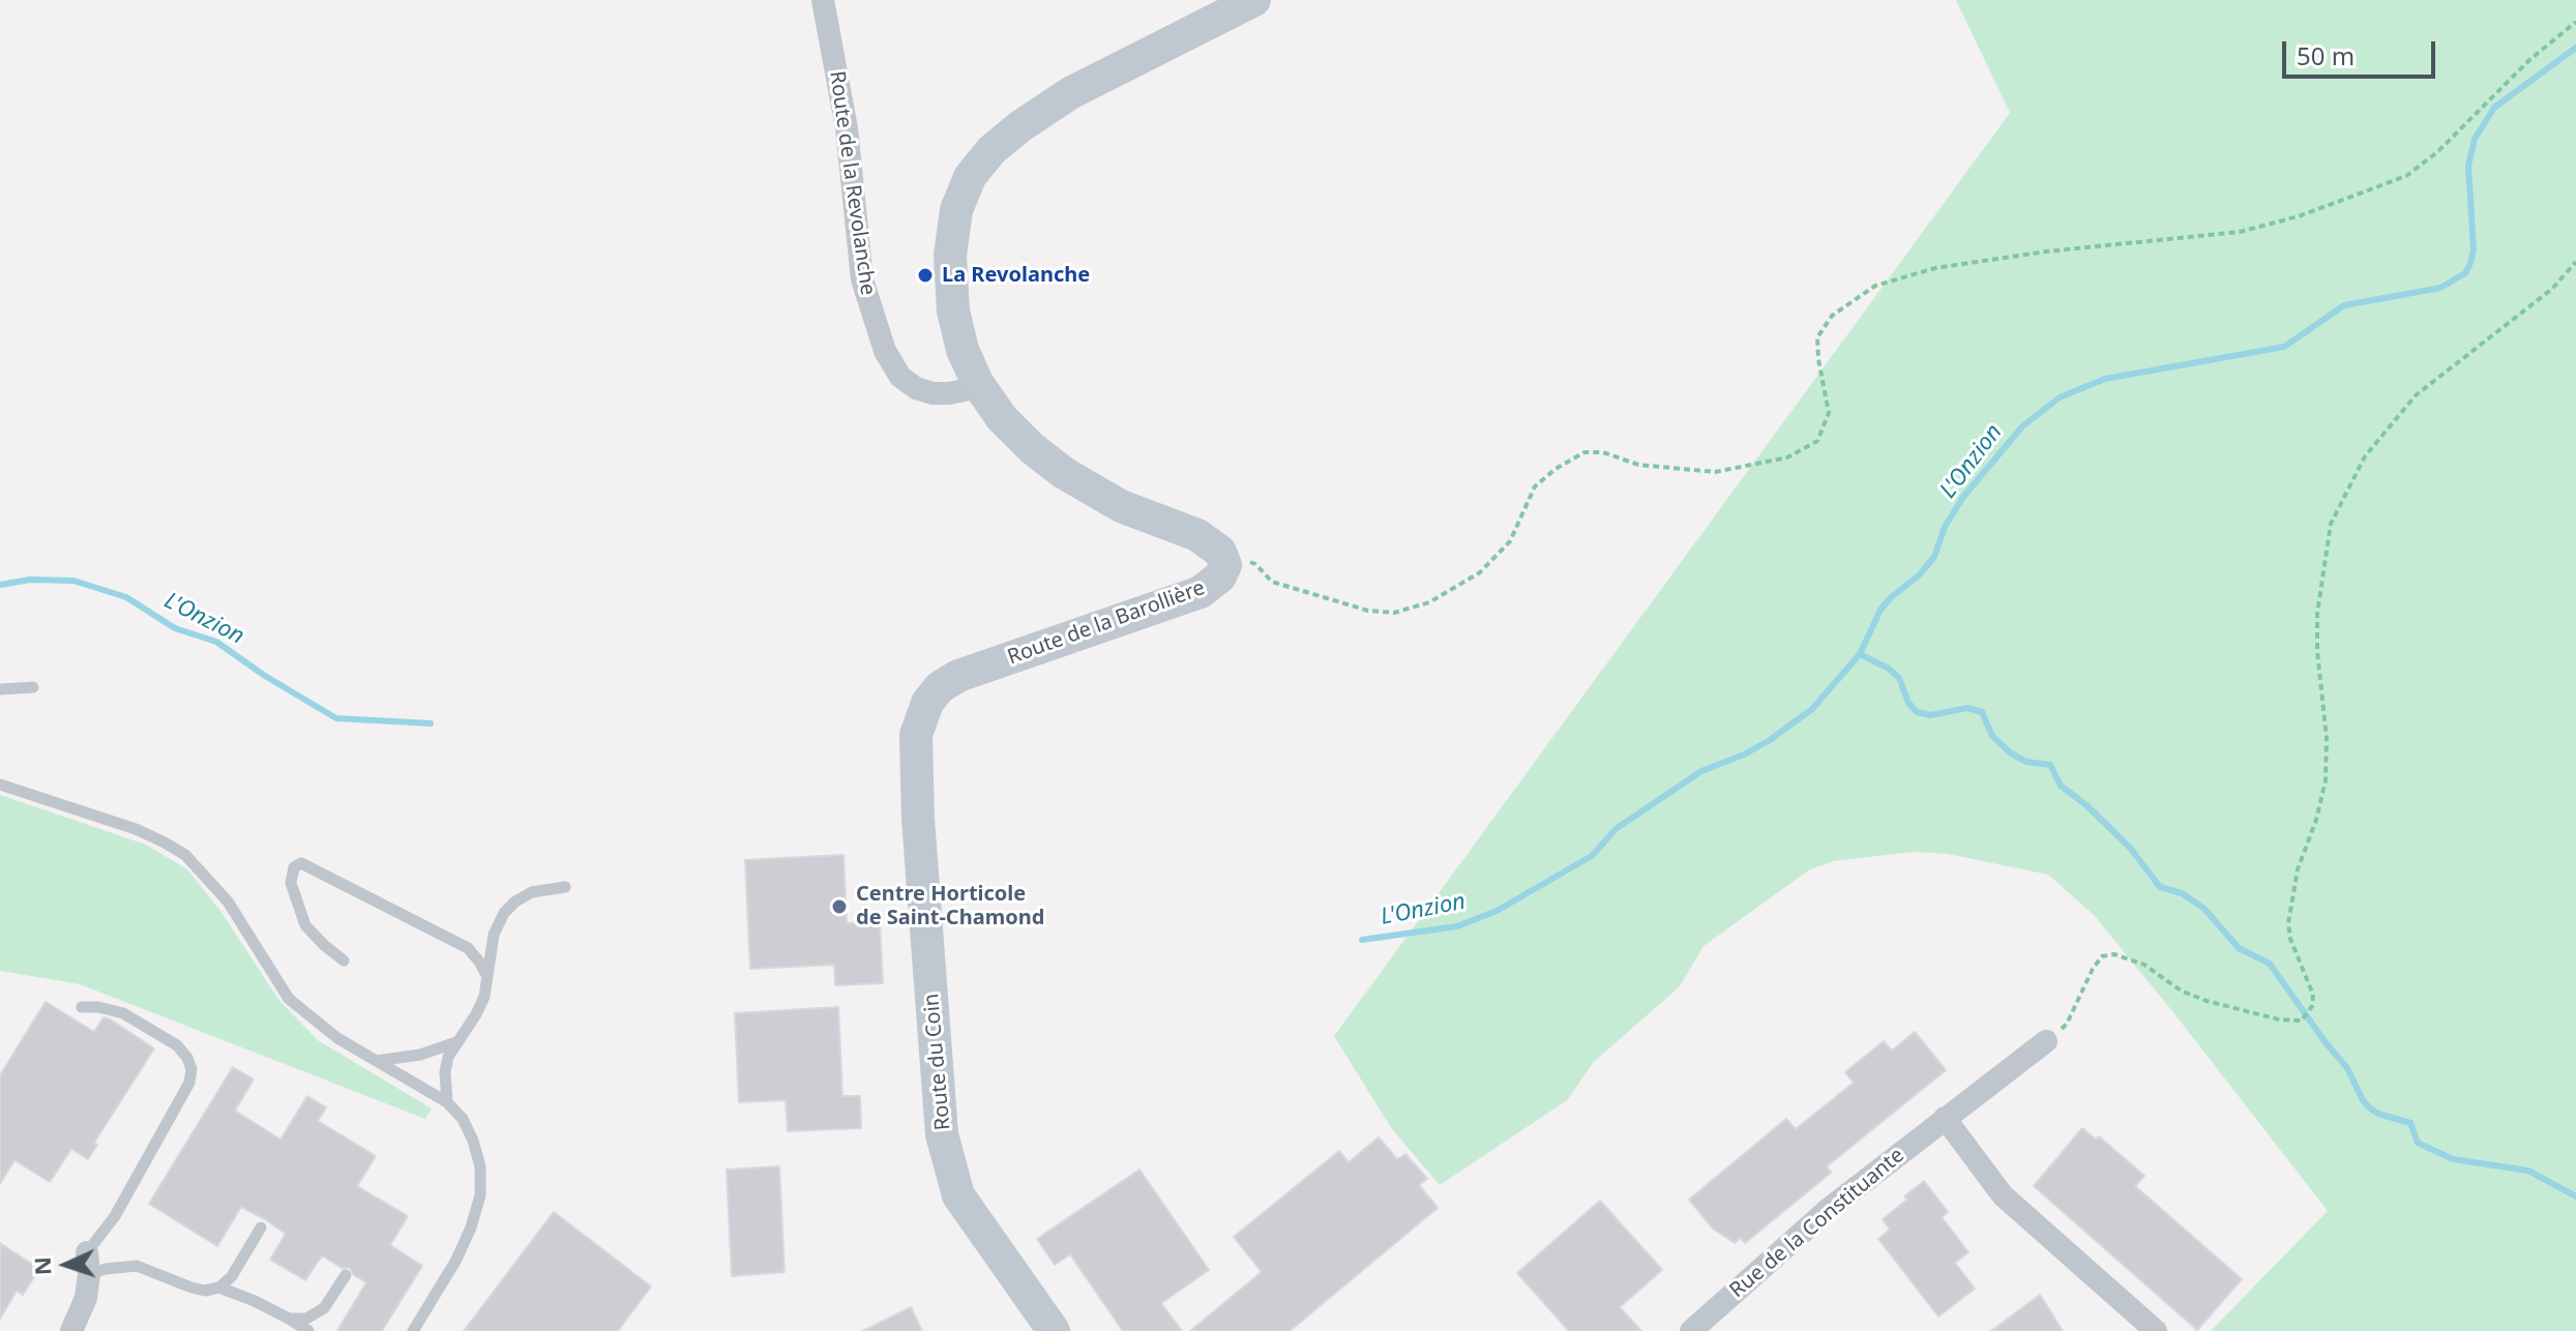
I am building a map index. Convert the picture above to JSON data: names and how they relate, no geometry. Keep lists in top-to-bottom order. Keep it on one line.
{"streets":{"main road":["Route de la Barollière","Route du Coin"],"street":["Route de la Revolanche","Rue de la Constituante"]},"crossings":[["Route de la Barollière","Route du Coin"]],"water":["L'Onzion"],"places":["La Revolanche","Centre Horticole de Saint-Chamond"],"scale_bar":"50 m","north":"left"}
